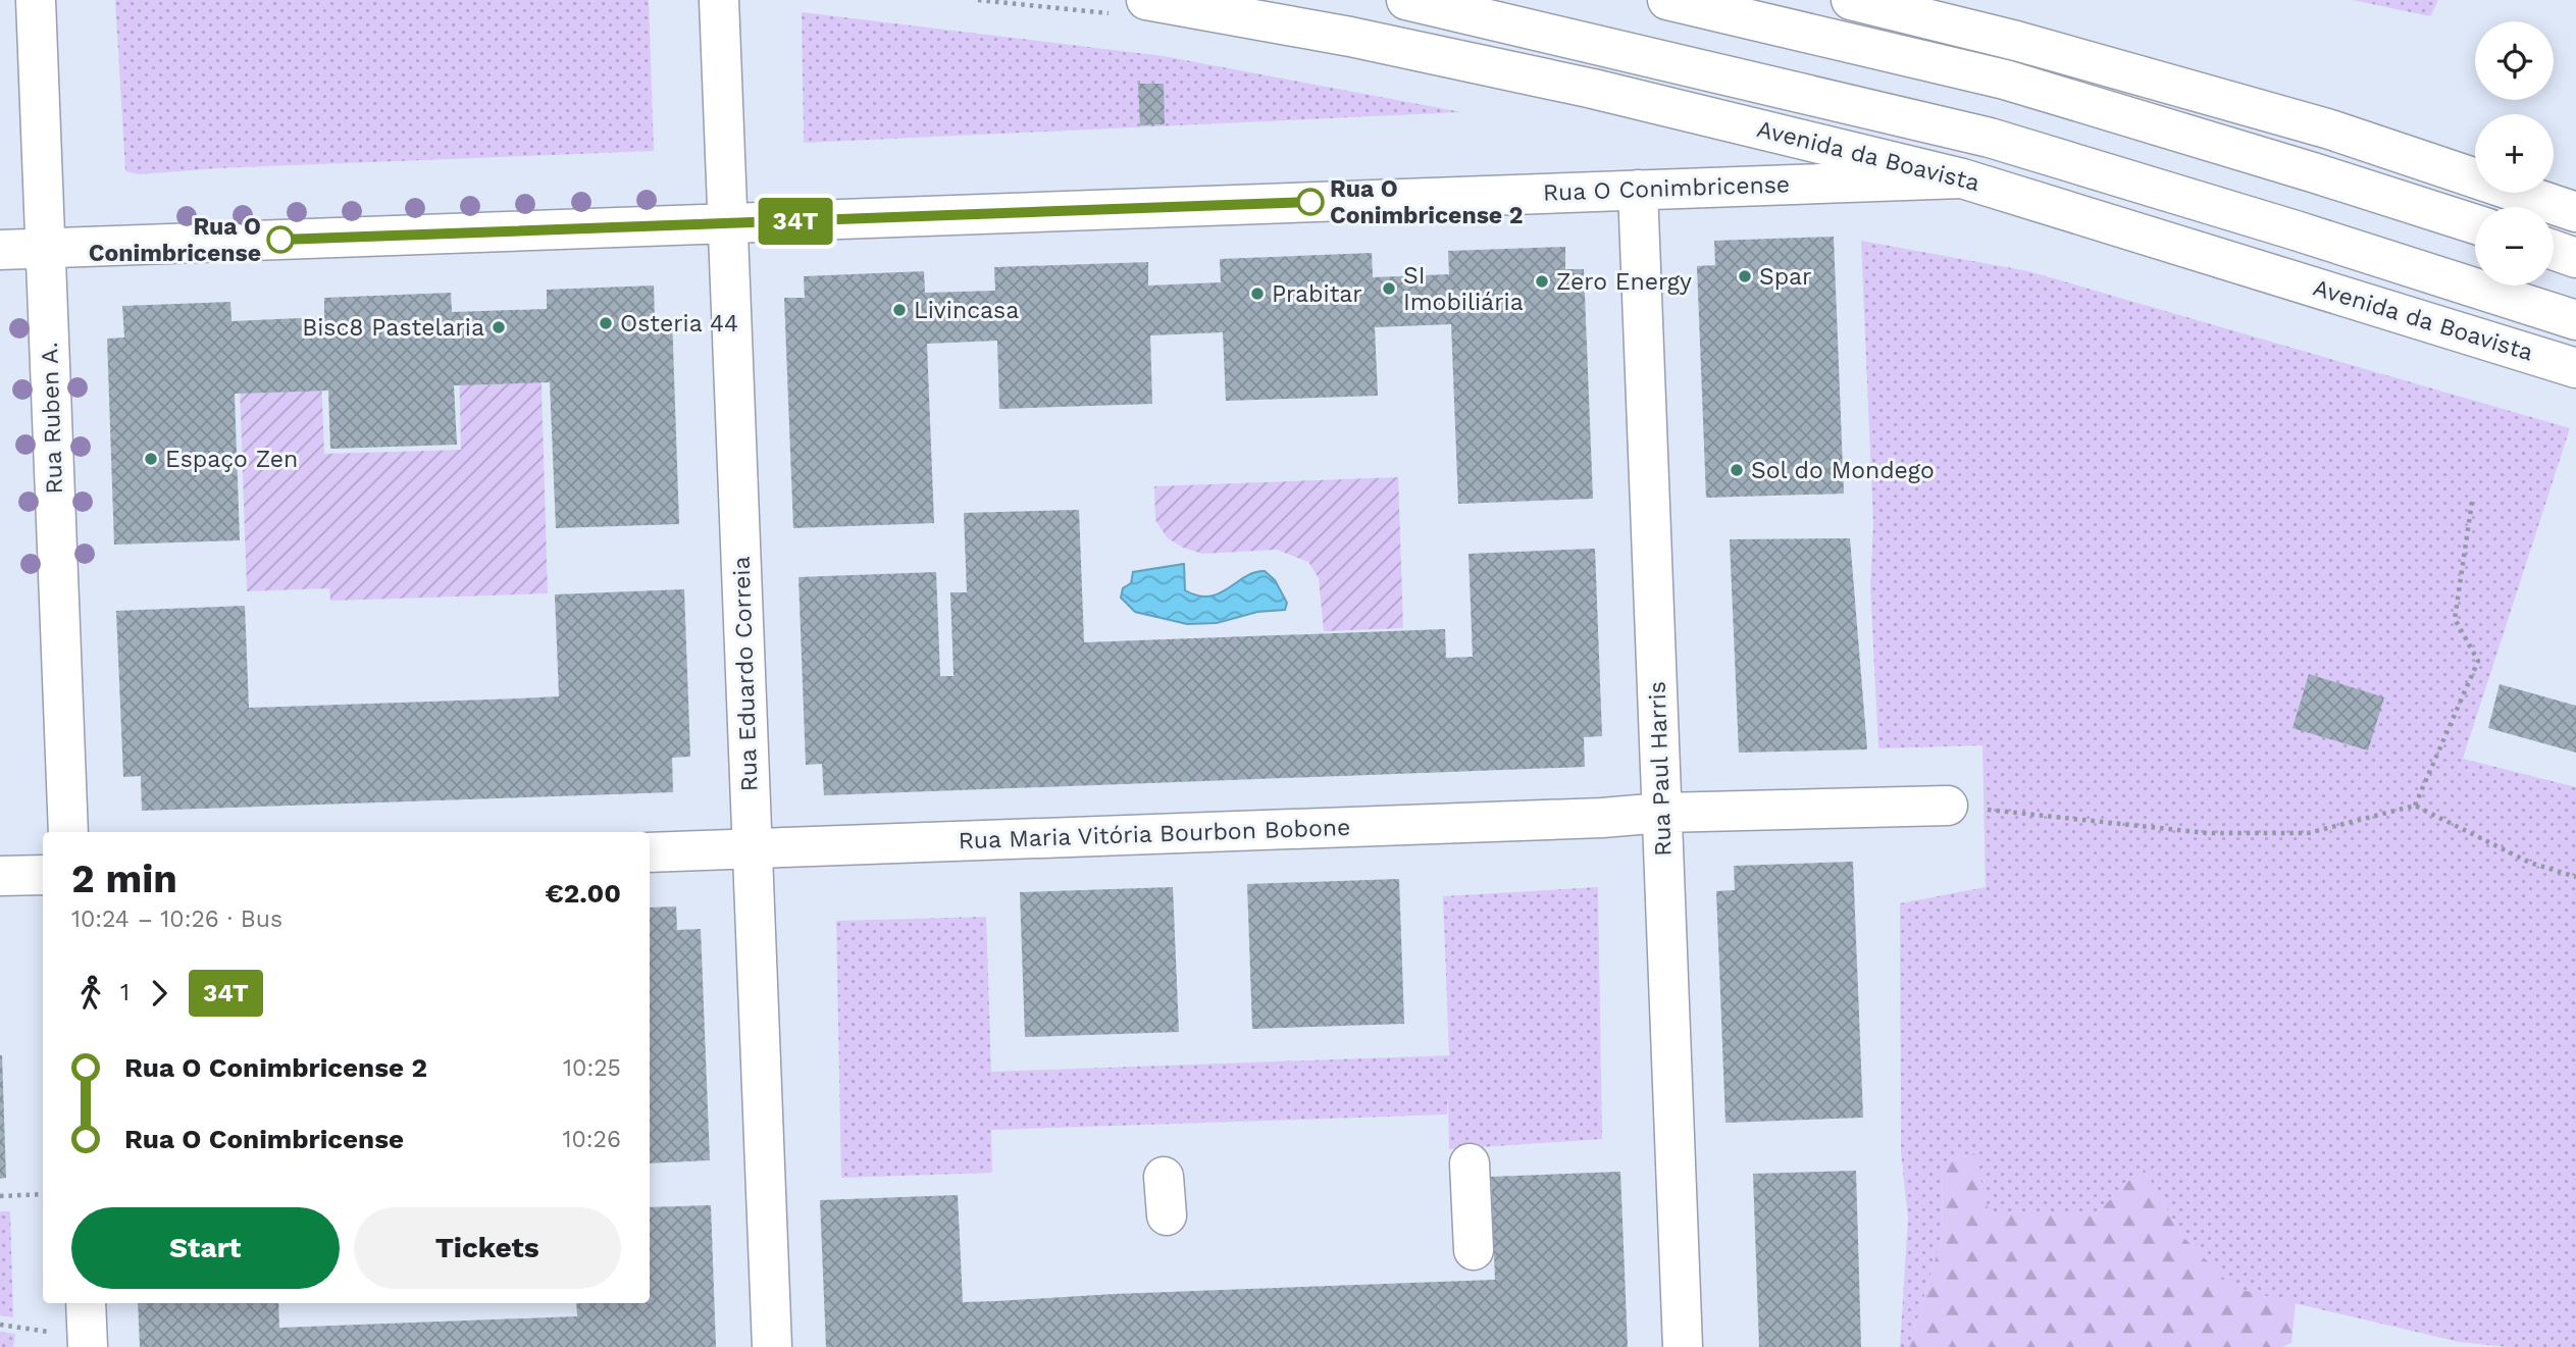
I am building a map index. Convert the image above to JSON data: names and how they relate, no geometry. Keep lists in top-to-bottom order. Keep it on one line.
{"streets":{"main road":["Avenida da Boavista","Rua O Conimbricense","Rua Ruben A.","Rua Eduardo Correia","Rua Paul Harris","Rua Maria Vitória Bourbon Bobone"]},"crossings":[["Avenida da Boavista","Rua O Conimbricense"],["Rua O Conimbricense","Rua Ruben A."],["Rua O Conimbricense","Rua Eduardo Correia"],["Rua O Conimbricense","Rua Paul Harris"],["Rua Eduardo Correia","Rua Maria Vitória Bourbon Bobone"],["Rua Paul Harris","Rua Maria Vitória Bourbon Bobone"]],"places":["Rua O Conimbricense 2","Rua O Conimbricense","Spar","Zero Energy","SI Imobiliária","Prabitar","Livincasa","Osteria 44","Bisc8 Pastelaria","Espaço Zen","Sol do Mondego"],"lines":["bus line 34T"],"page":{"on_map":"34T","map_buttons":["+","−"],"heading":["2 min","10:24 – 10:26 · Bus","€2.00"],"legs":["1","34T"],"list":[{"name":"Rua O Conimbricense 2","value":"10:25"},{"name":"Rua O Conimbricense","value":"10:26"}],"buttons":["Start","Tickets"]}}
